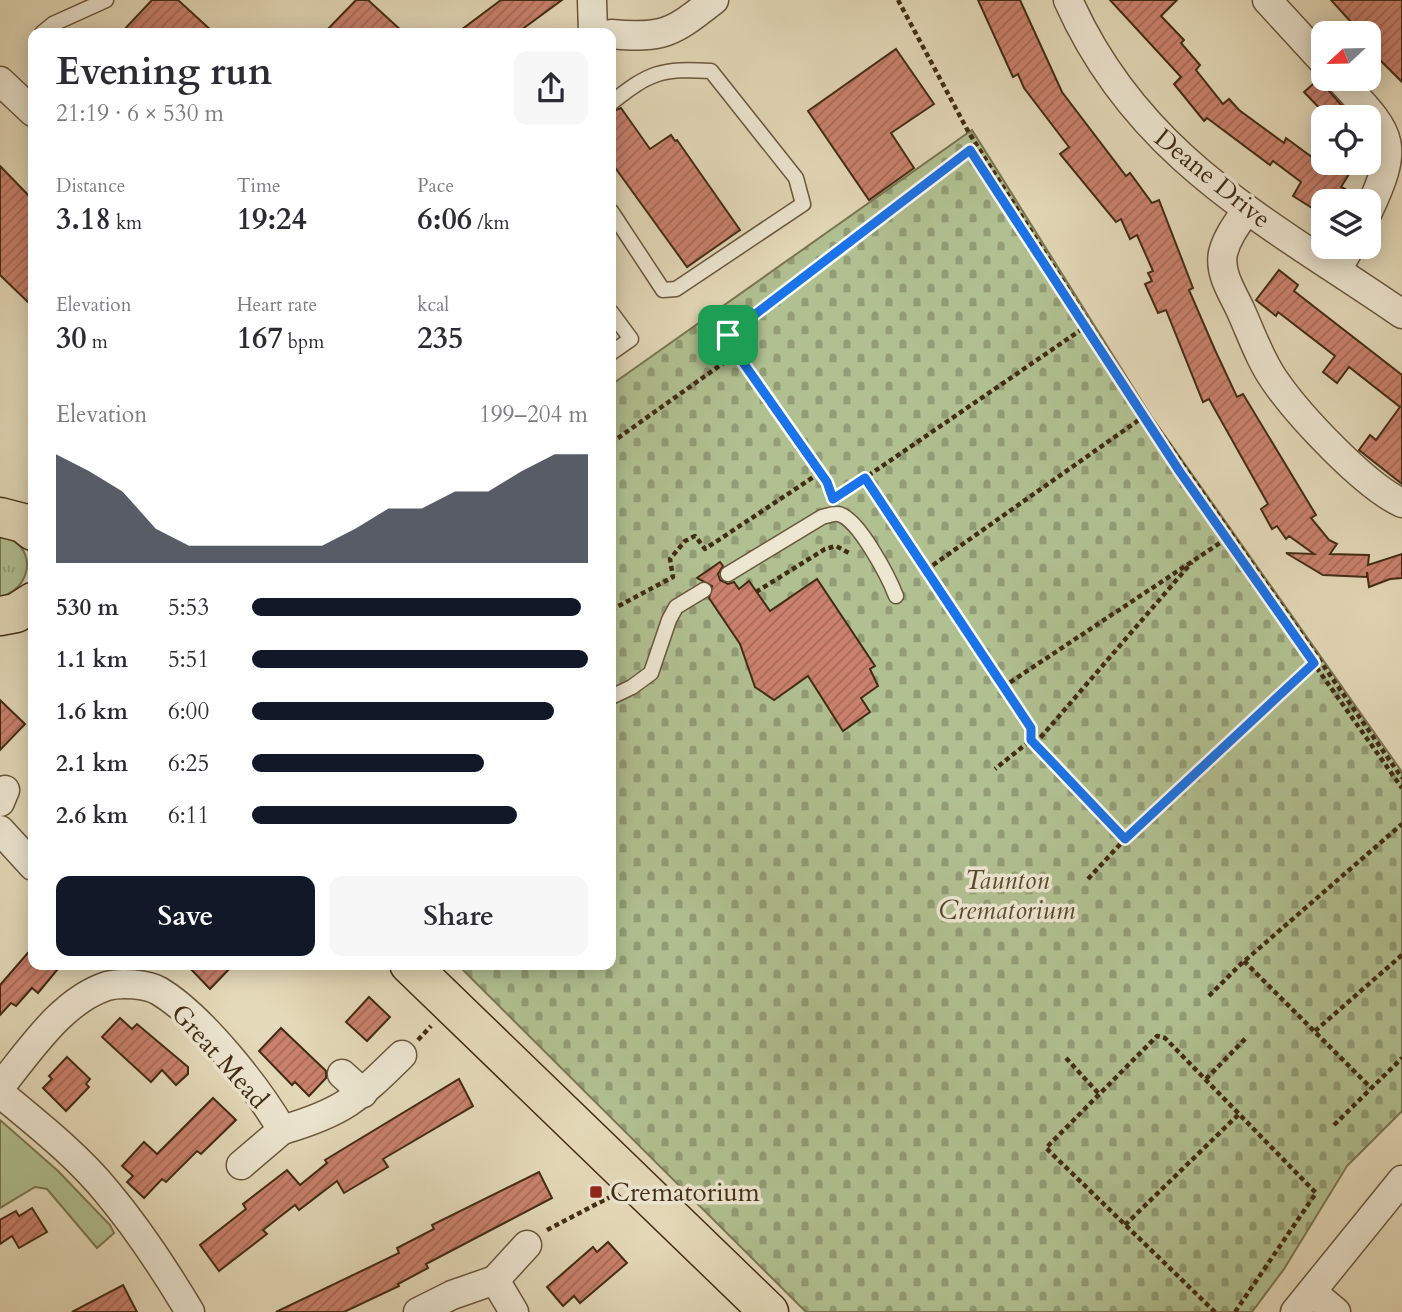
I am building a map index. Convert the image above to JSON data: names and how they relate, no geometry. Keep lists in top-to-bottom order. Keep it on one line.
{"streets":{"street":["Deane Drive","Great Mead"]},"parks":["Taunton Crematorium"],"places":{"transit":["Crematorium"]},"north":"left","page":{"heading":["Evening run","21:19 · 6 × 530 m"],"stats":[["Distance","3.18 km"],["Time","19:24"],["Pace","6:06 /km"],["Elevation","30 m"],["Heart rate","167 bpm"],["kcal","235"]],"chart":["Elevation","199–204 m"],"list":[{"name":"530 m","note":"5:53"},{"name":"1.1 km","note":"5:51"},{"name":"1.6 km","note":"6:00"},{"name":"2.1 km","note":"6:25"},{"name":"2.6 km","note":"6:11"}],"buttons":["Save","Share"]}}
